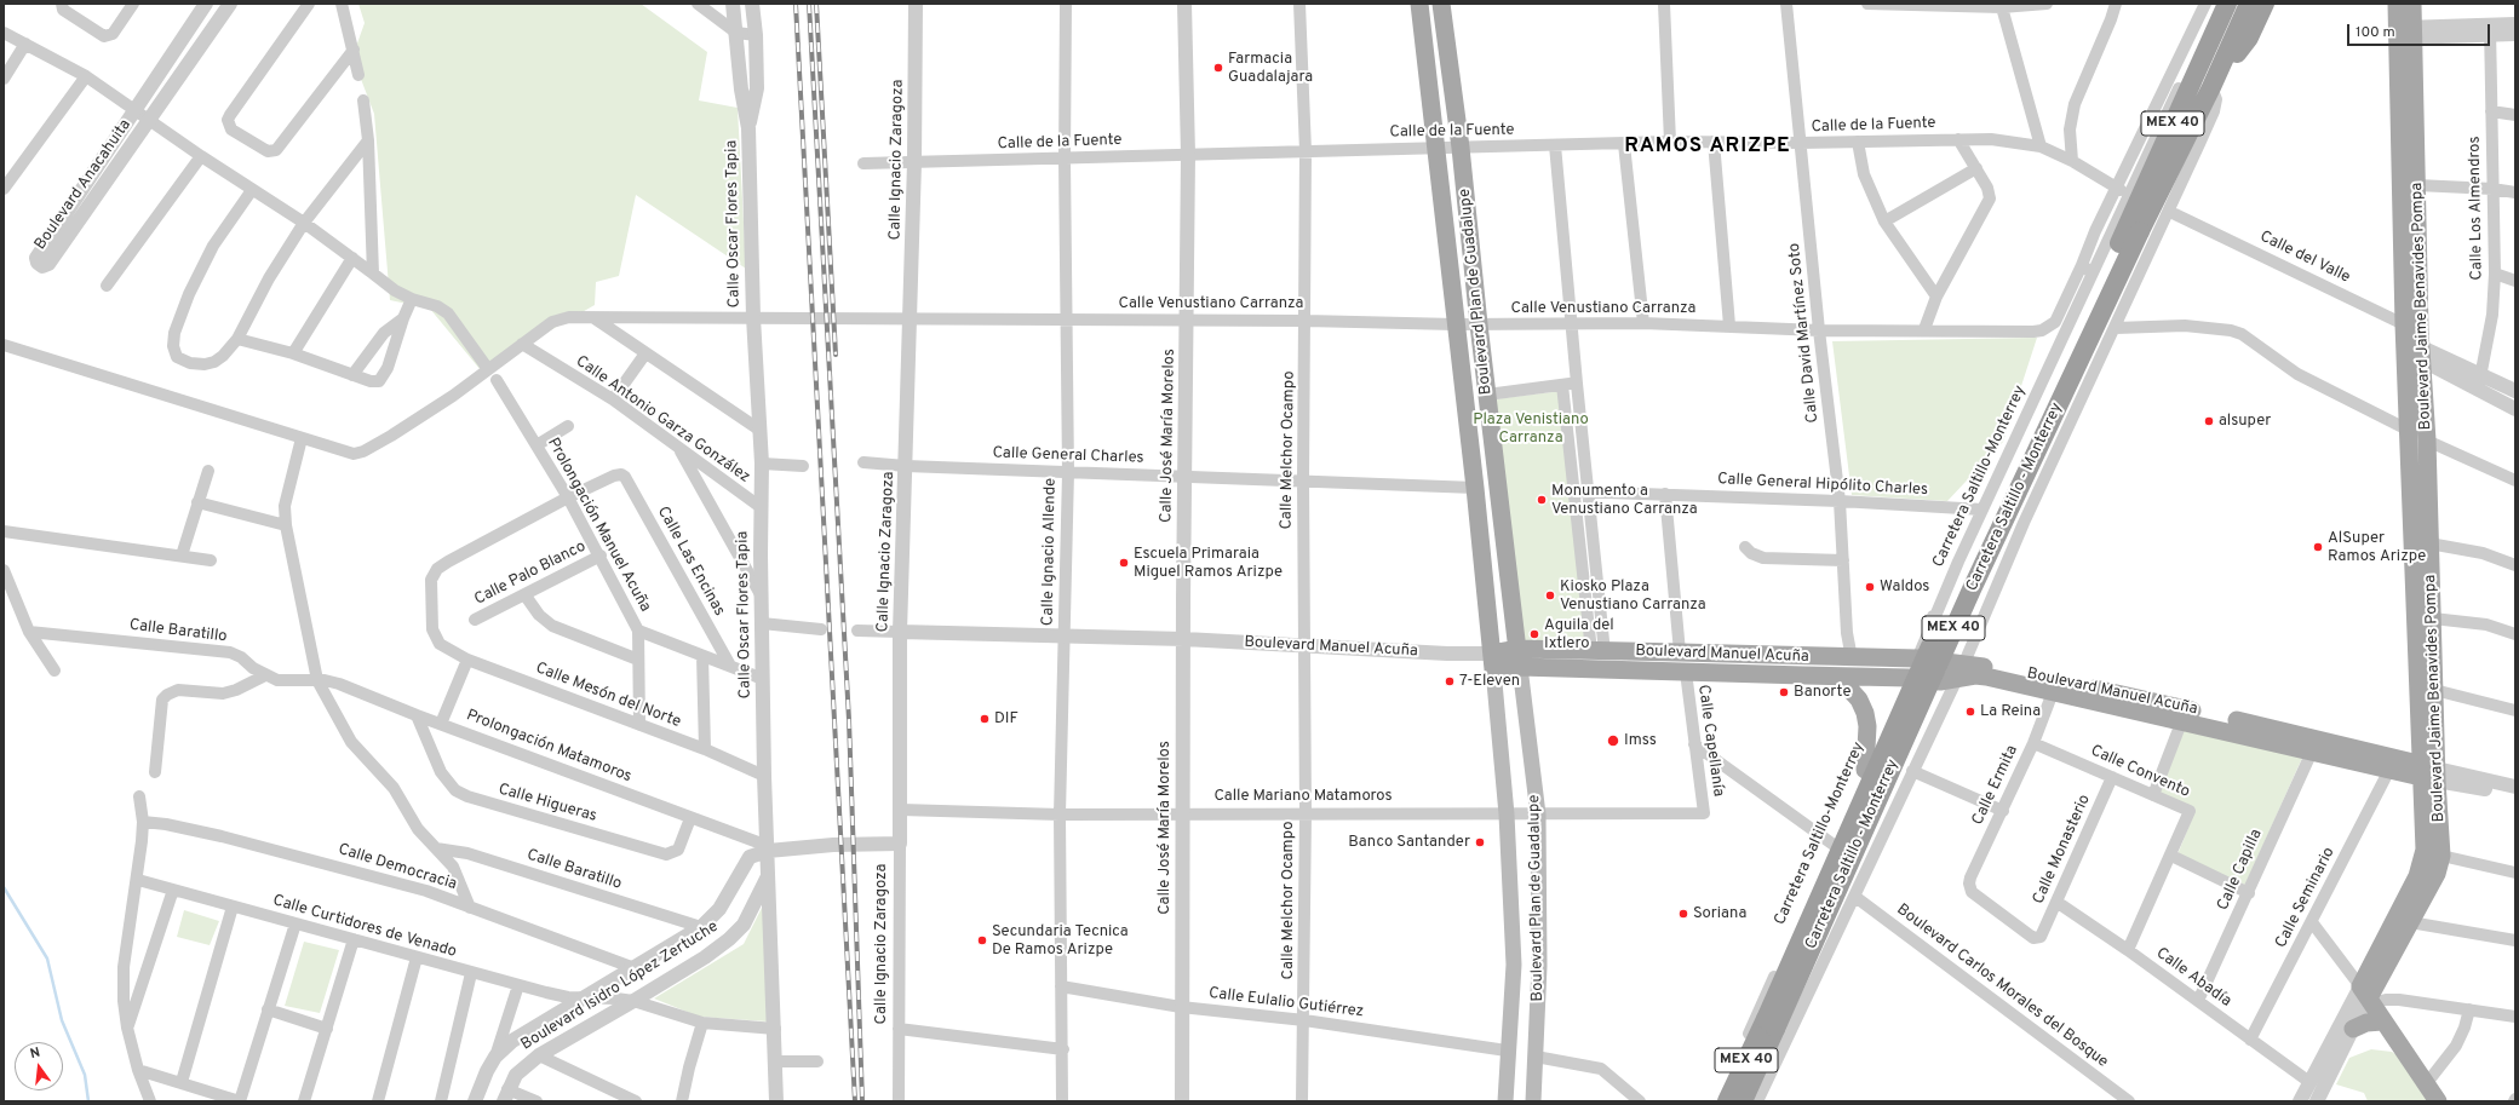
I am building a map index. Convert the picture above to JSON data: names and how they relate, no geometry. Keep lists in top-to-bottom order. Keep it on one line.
{"streets":{"highway":["MEX 40","Carretera Saltillo - Monterrey"],"main road":["Boulevard Plan de Guadalupe","Boulevard Jaime Benavides Pompa","Boulevard Manuel Acuña"],"street":["Calle de la Fuente","Calle Ignacio Zaragoza","Boulevard Anacahuita","Calle Los Almendros","Calle Oscar Flores Tapia","Calle del Valle","Calle Venustiano Carranza","Calle David Martínez Soto","Calle Antonio Garza González","Calle José María Morelos","Calle Melchor Ocampo","Calle General Charles","Carretera Saltillo-Monterrey","Calle General Hipólito Charles","Prolongación Manuel Acuña","Calle Ignacio Allende","Calle Las Encinas","Calle Palo Blanco","Calle Baratillo","Calle Mesón del Norte","Calle Capellanía","Prolongación Matamoros","Calle Convento","Calle Ermita","Calle Mariano Matamoros","Calle Higueras","Calle Monasterio","Calle Democracia","Calle Capilla","Calle Seminario","Calle Curtidores de Venado","Calle Abadía","Boulevard Isidro López Zertuche","Boulevard Carlos Morales del Bosque","Calle Eulalio Gutiérrez"]},"crossings":[["Calle de la Fuente","Calle Ignacio Zaragoza"],["Calle de la Fuente","Boulevard Plan de Guadalupe"],["Calle de la Fuente","Calle David Martínez Soto"],["Calle de la Fuente","Calle José María Morelos"],["Calle de la Fuente","Calle Melchor Ocampo"],["Calle de la Fuente","Calle Ignacio Allende"],["Calle Ignacio Zaragoza","Calle Venustiano Carranza"],["Calle Ignacio Zaragoza","Calle General Charles"],["Calle Ignacio Zaragoza","Boulevard Manuel Acuña"],["Calle Ignacio Zaragoza","Calle Mariano Matamoros"],["Calle Oscar Flores Tapia","Calle Venustiano Carranza"],["Calle Oscar Flores Tapia","Calle Antonio Garza González"],["Calle Oscar Flores Tapia","Calle Mesón del Norte"],["Calle Oscar Flores Tapia","Prolongación Matamoros"],["Calle Oscar Flores Tapia","Calle Curtidores de Venado"],["Calle Oscar Flores Tapia","Boulevard Isidro López Zertuche"],["Calle del Valle","Boulevard Jaime Benavides Pompa"],["Boulevard Plan de Guadalupe","Calle Venustiano Carranza"],["Boulevard Plan de Guadalupe","Calle General Charles"],["Boulevard Plan de Guadalupe","Boulevard Manuel Acuña"],["Boulevard Plan de Guadalupe","Calle Mariano Matamoros"],["Boulevard Plan de Guadalupe","Calle Eulalio Gutiérrez"],["Calle Venustiano Carranza","Calle David Martínez Soto"],["Calle Venustiano Carranza","Calle Antonio Garza González"],["Calle Venustiano Carranza","Calle José María Morelos"],["Calle Venustiano Carranza","Calle Melchor Ocampo"],["Calle Venustiano Carranza","Carretera Saltillo-Monterrey"],["Calle Venustiano Carranza","Calle Ignacio Allende"],["Boulevard Jaime Benavides Pompa","Boulevard Manuel Acuña"],["Boulevard Jaime Benavides Pompa","Calle Abadía"],["Calle David Martínez Soto","Calle General Hipólito Charles"],["Calle David Martínez Soto","Boulevard Manuel Acuña"],["Calle José María Morelos","Calle General Charles"],["Calle José María Morelos","Boulevard Manuel Acuña"],["Calle José María Morelos","Calle Mariano Matamoros"],["Calle José María Morelos","Calle Eulalio Gutiérrez"],["Calle Melchor Ocampo","Calle General Charles"],["Calle Melchor Ocampo","Boulevard Manuel Acuña"],["Calle Melchor Ocampo","Calle Mariano Matamoros"],["Calle Melchor Ocampo","Calle Eulalio Gutiérrez"],["Calle General Charles","Calle Ignacio Allende"],["Carretera Saltillo-Monterrey","Calle General Hipólito Charles"],["Carretera Saltillo-Monterrey","Carretera Saltillo - Monterrey"],["Carretera Saltillo-Monterrey","Boulevard Manuel Acuña"],["Prolongación Manuel Acuña","Calle Las Encinas"],["Prolongación Manuel Acuña","Calle Palo Blanco"],["Prolongación Manuel Acuña","Calle Mesón del Norte"],["Calle Ignacio Allende","Boulevard Manuel Acuña"],["Calle Ignacio Allende","Calle Mariano Matamoros"],["Calle Ignacio Allende","Calle Eulalio Gutiérrez"],["Calle Las Encinas","Calle Mesón del Norte"],["Calle Baratillo","Prolongación Matamoros"],["Calle Baratillo","Boulevard Isidro López Zertuche"],["Boulevard Manuel Acuña","Calle Capellanía"],["Boulevard Manuel Acuña","Calle Ermita"],["Boulevard Manuel Acuña","Calle Capilla"],["Boulevard Manuel Acuña","Calle Seminario"],["Calle Capellanía","Calle Mariano Matamoros"],["Prolongación Matamoros","Calle Higueras"],["Prolongación Matamoros","Boulevard Isidro López Zertuche"],["Calle Convento","Calle Ermita"],["Calle Convento","Calle Monasterio"],["Calle Ermita","Calle Monasterio"],["Calle Monasterio","Calle Abadía"],["Calle Democracia","Boulevard Isidro López Zertuche"],["Calle Capilla","Calle Abadía"],["Calle Seminario","Calle Abadía"],["Calle Curtidores de Venado","Boulevard Isidro López Zertuche"]],"districts":["RAMOS ARIZPE"],"parks":["Plaza Venistiano Carranza"],"places":["Farmacia Guadalajara","alsuper","Monumento a Venustiano Carranza","AlSuper Ramos Arizpe","Escuela Primaraia Miguel Ramos Arizpe","Waldos","Kiosko Plaza Venustiano Carranza","Aguila del Ixtlero","7-Eleven","Banorte","La Reina","DIF","Imss","Banco Santander","Soriana","Secundaria Tecnica De Ramos Arizpe"],"scale_bar":"100 m","north":"top"}
